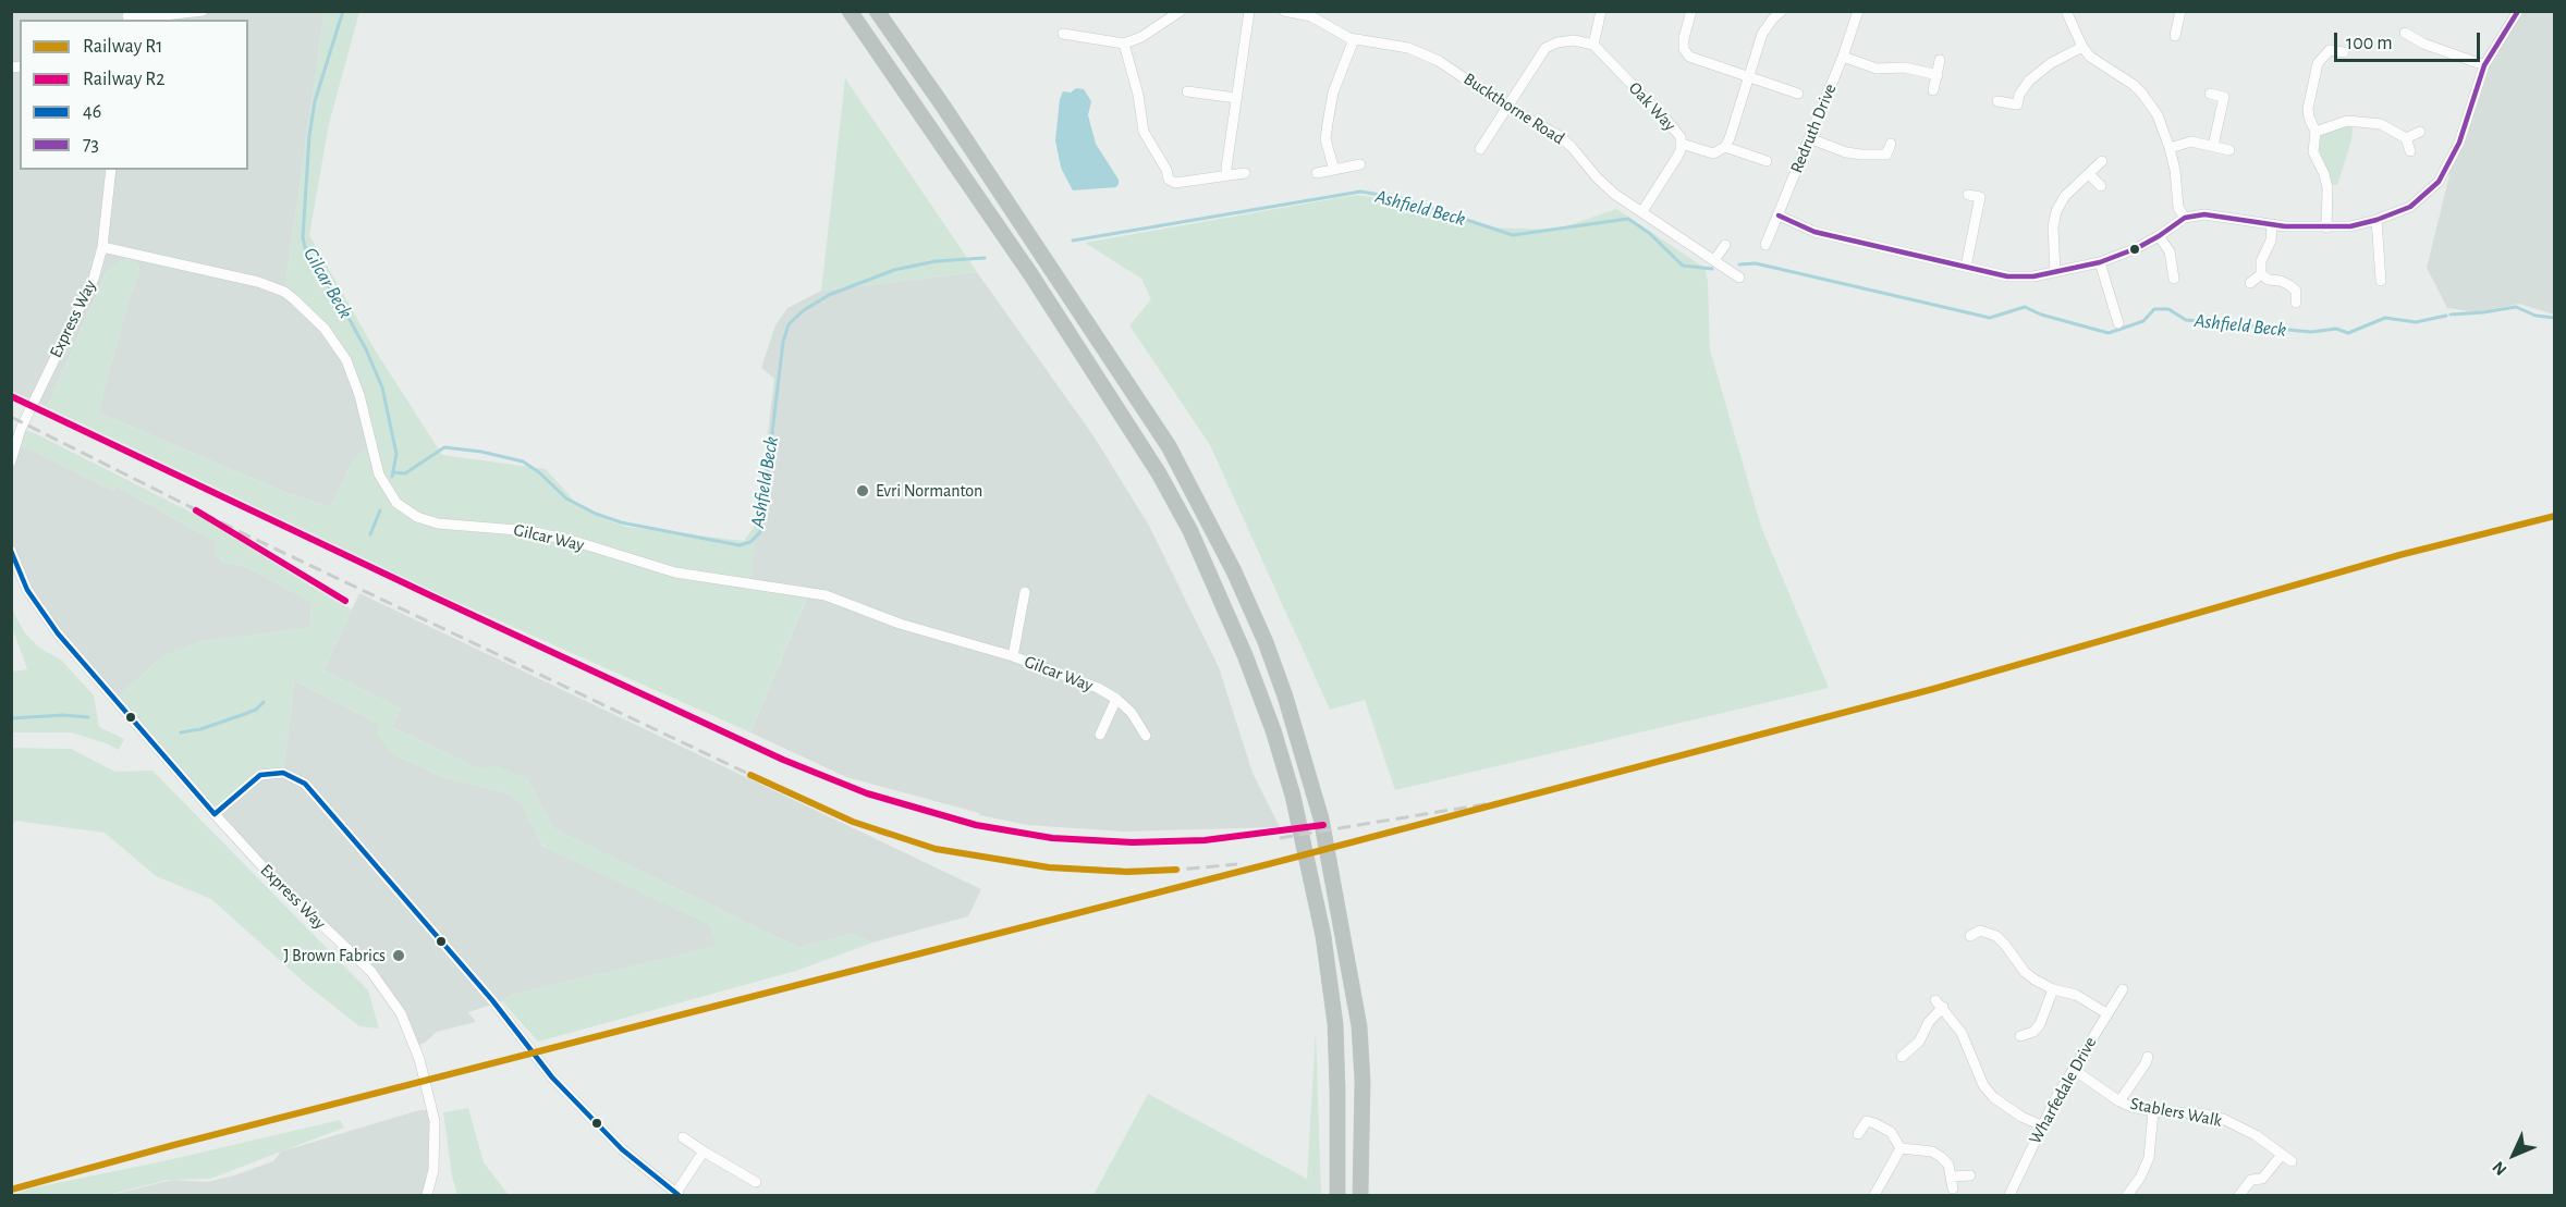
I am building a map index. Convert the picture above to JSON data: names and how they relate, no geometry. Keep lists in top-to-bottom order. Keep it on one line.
{"streets":{"street":["Oak Way","Buckthorne Road","Redruth Drive","Express Way","Gilcar Way","Wharfedale Drive","Stablers Walk"]},"crossings":[["Express Way","Gilcar Way"],["Wharfedale Drive","Stablers Walk"]],"water":["Ashfield Beck","Gilcar Beck"],"places":["Evri Normanton","J Brown Fabrics"],"lines":["transit line 73","rail line R2","rail line R1","transit line 46"],"legend":["Railway R1","Railway R2","46","73"],"scale_bar":"100 m","north":"bottom left"}
